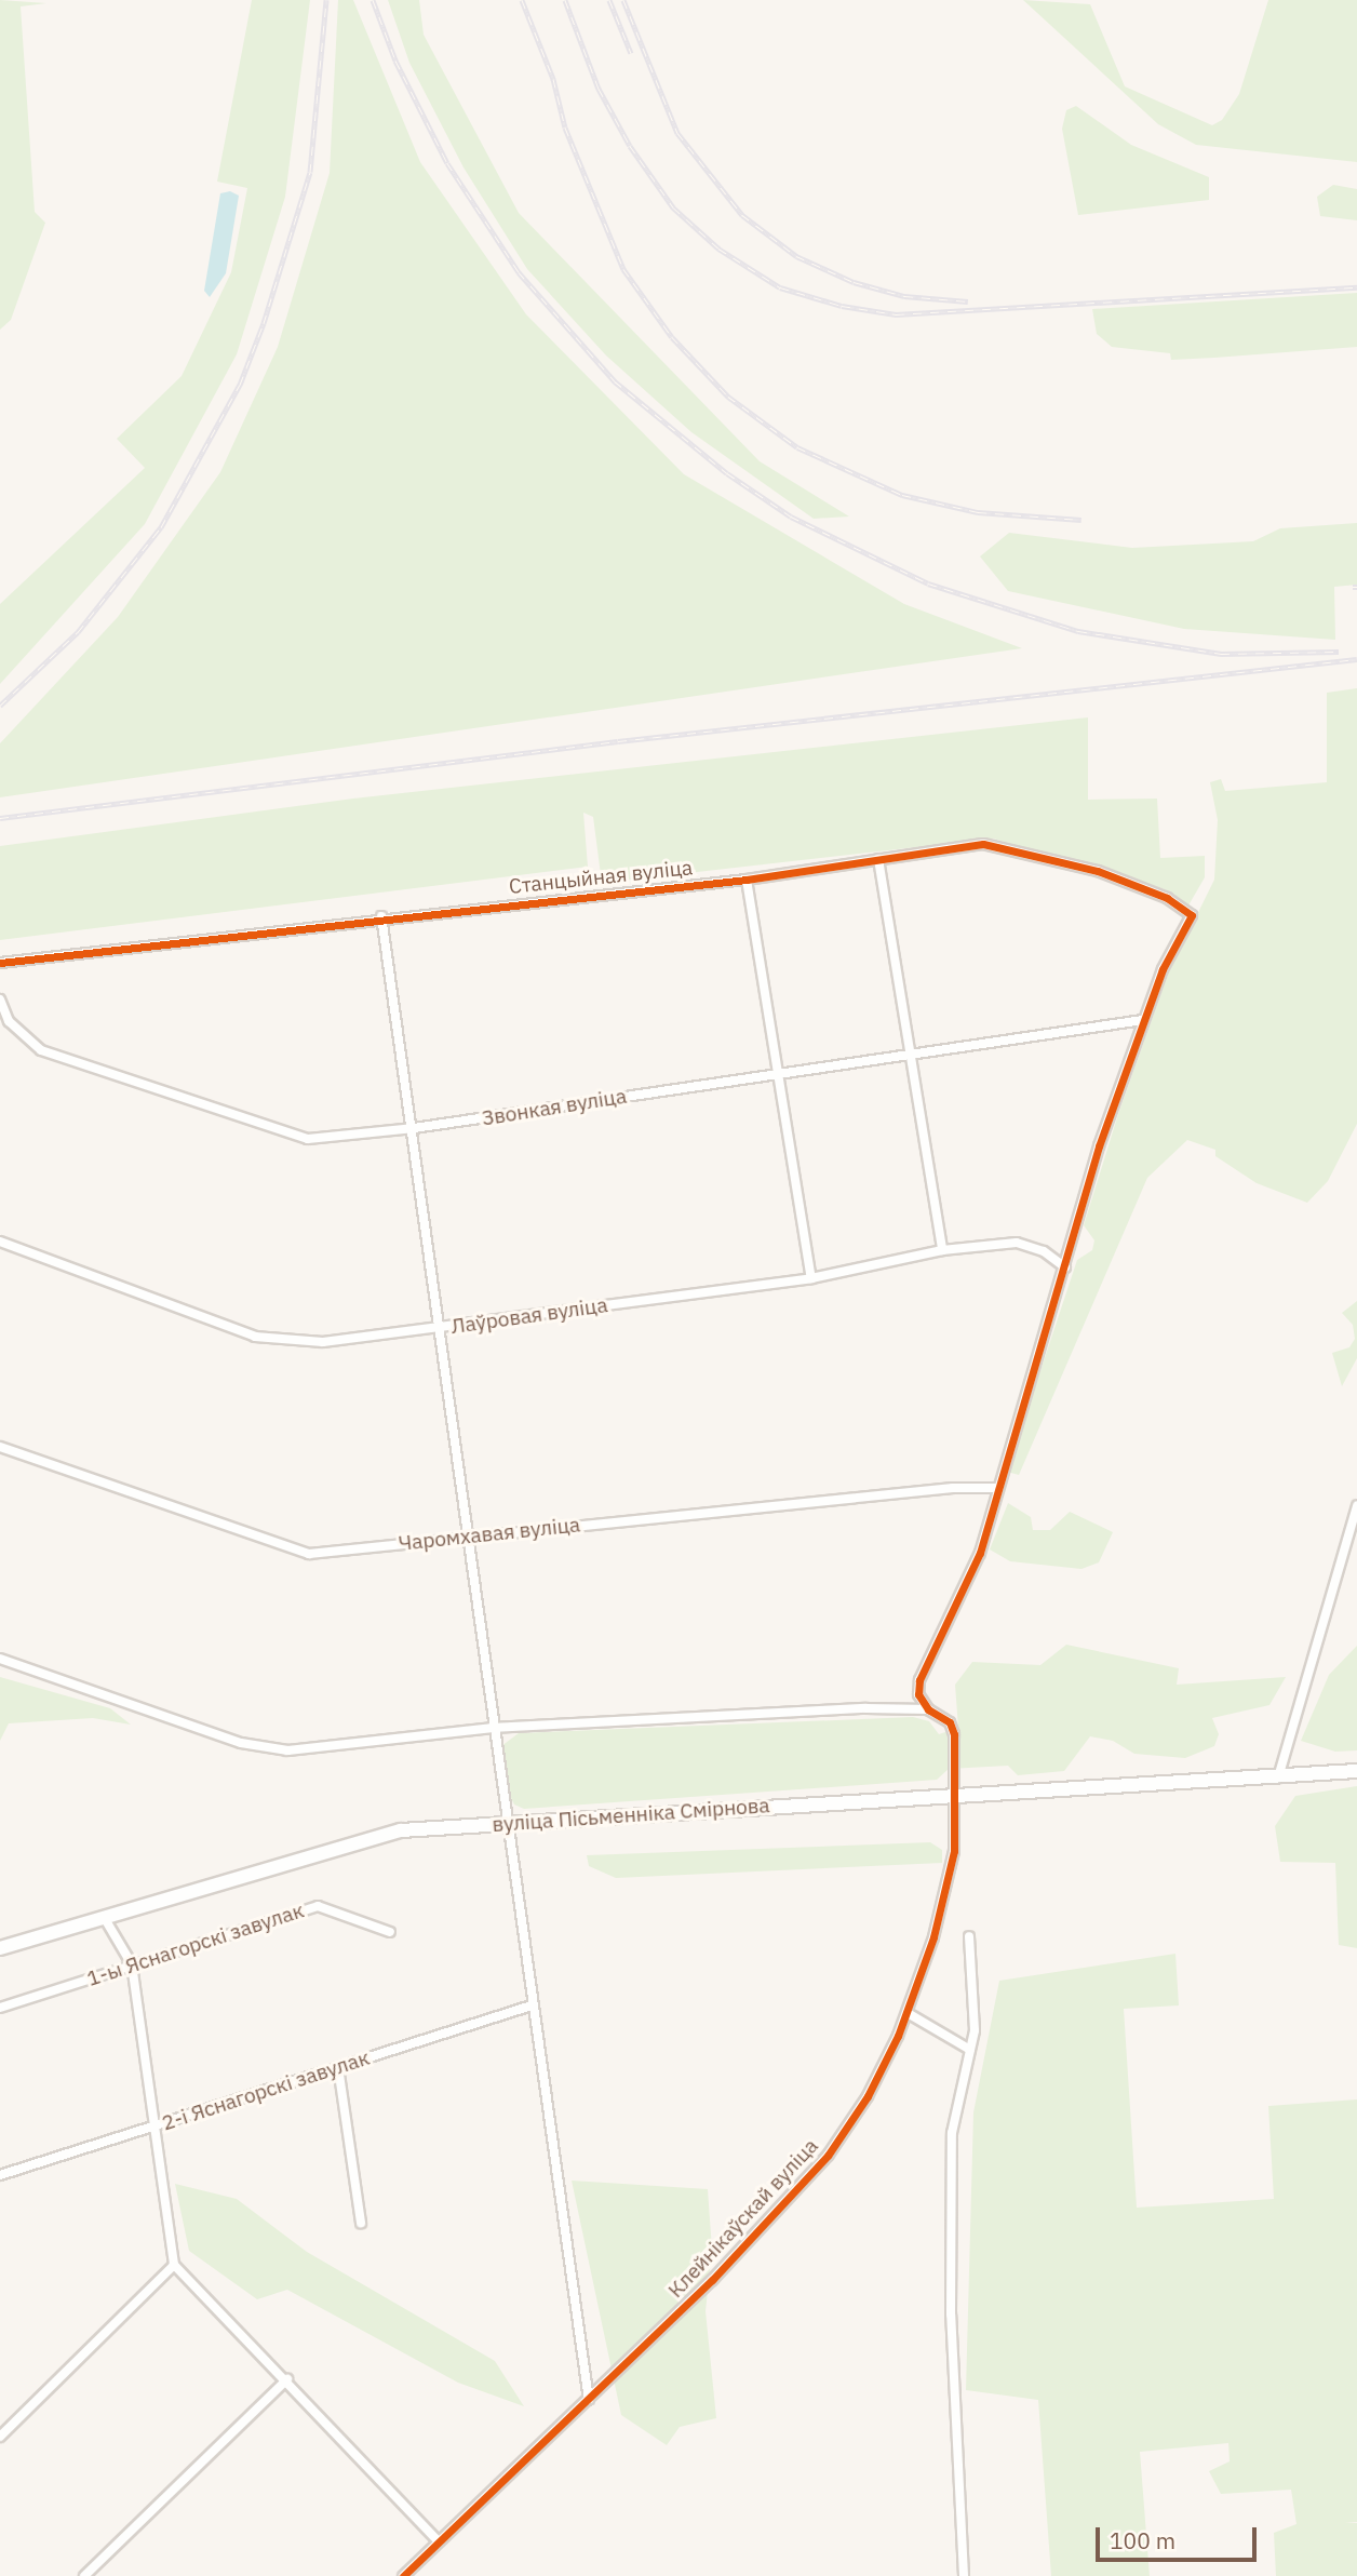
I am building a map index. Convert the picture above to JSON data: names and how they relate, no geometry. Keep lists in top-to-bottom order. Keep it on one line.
{"streets":{"main road":["вуліца Пісьменніка Смірнова"],"street":["Станцыйная вуліца","Звонкая вуліца","Лаўровая вуліца","Чаромхавая вуліца","1-ы Яснагорскі завулак","2-і Яснагорскі завулак","Клейнікаўскай вуліца"]},"crossings":[["Станцыйная вуліца","Звонкая вуліца"],["вуліца Пісьменніка Смірнова","Клейнікаўскай вуліца"]],"scale_bar":"100 m"}
